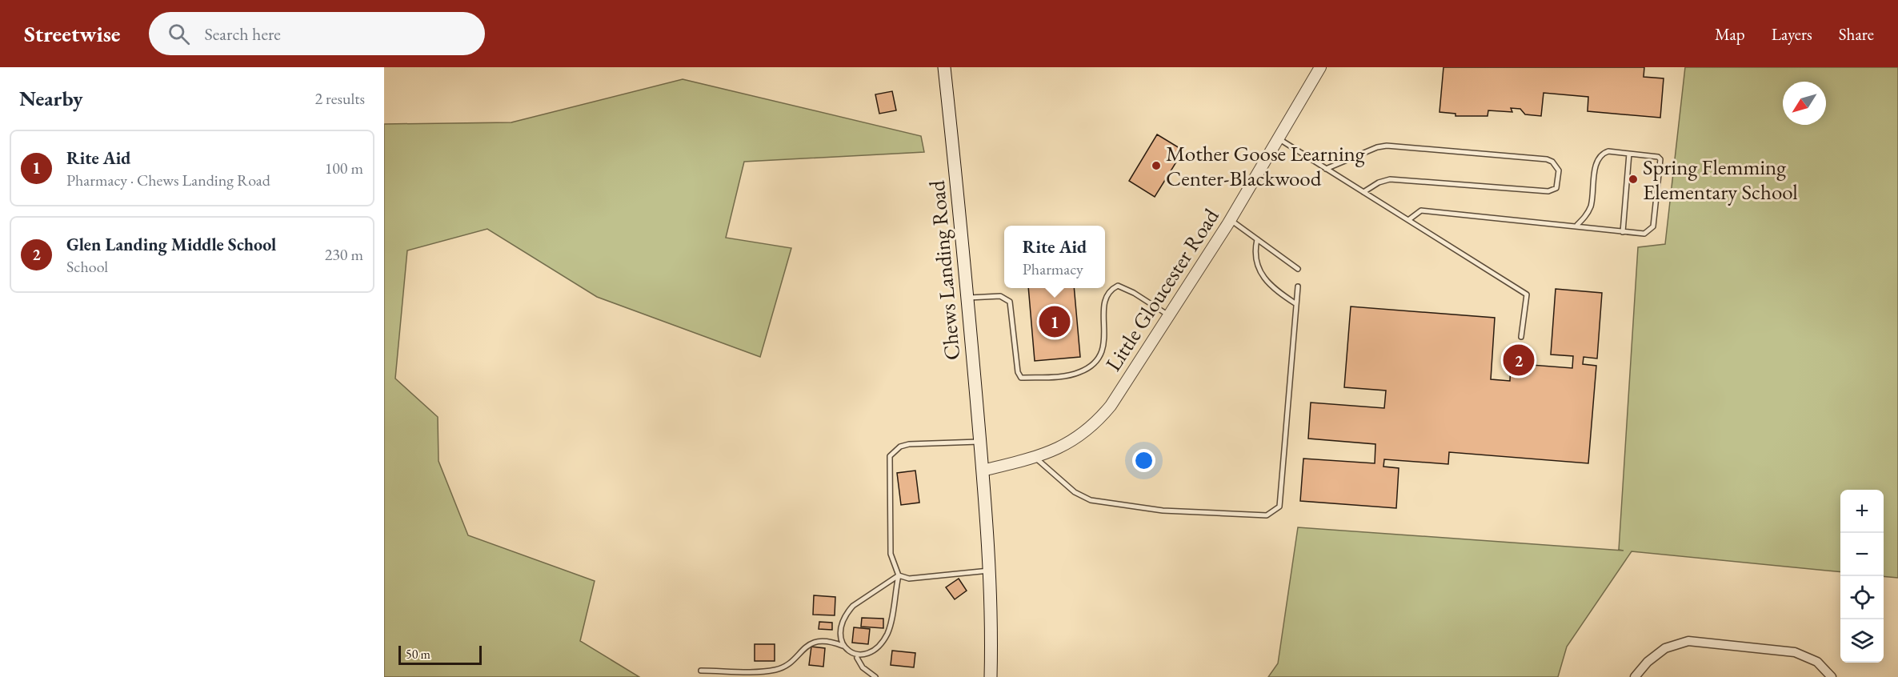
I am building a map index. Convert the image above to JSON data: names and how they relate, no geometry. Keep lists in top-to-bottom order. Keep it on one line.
{"streets":{"main road":["Chews Landing Road"],"street":["Little Gloucester Road"]},"crossings":[["Chews Landing Road","Little Gloucester Road"]],"places":["Mother Goose Learning Center-Blackwood","Spring Flemming Elementary School"],"scale_bar":"50 m","north":"bottom left","page":{"header":"Streetwise","search":"Search here","nav":["Map","Layers","Share"],"heading":["Nearby","2 results"],"list":[{"mark":"1","name":"Rite Aid","note":"Pharmacy · Chews Landing Road","value":"100 m"},{"mark":"2","name":"Glen Landing Middle School","note":"School","value":"230 m"}],"popup":["Rite Aid","Pharmacy"],"pins":["1","2"],"map_buttons":["+","−"],"scale":"50 m"}}
